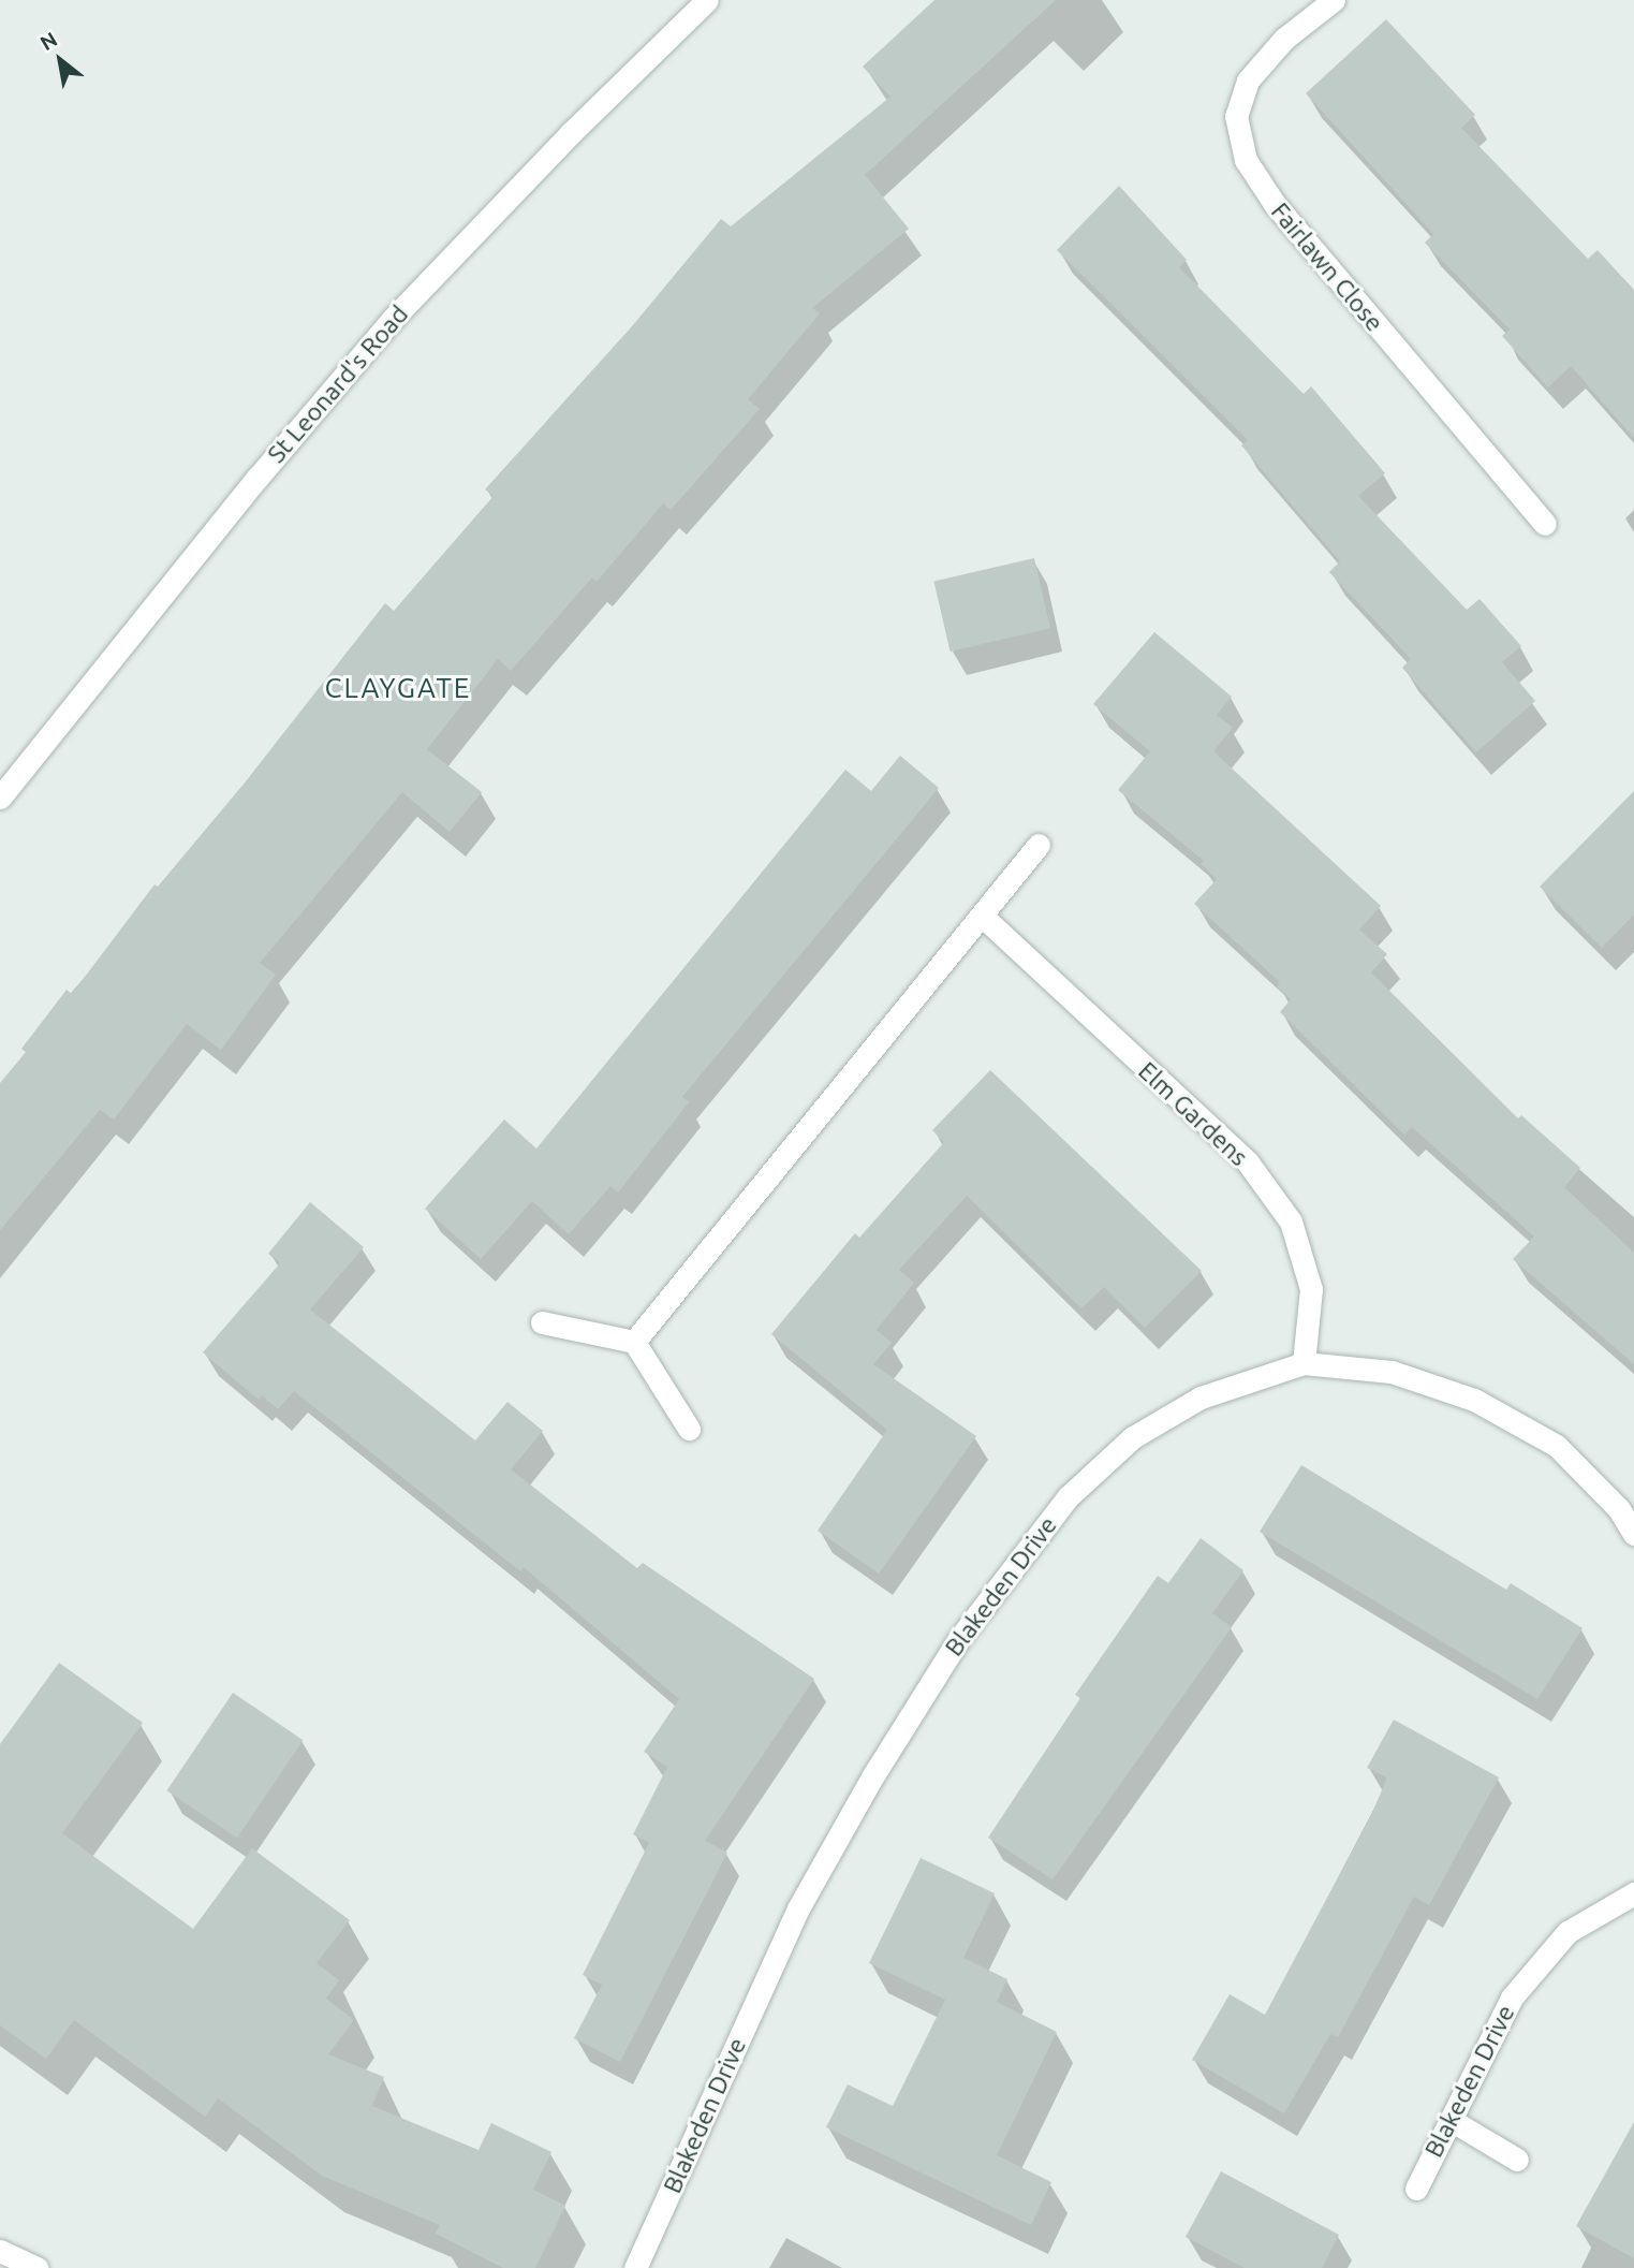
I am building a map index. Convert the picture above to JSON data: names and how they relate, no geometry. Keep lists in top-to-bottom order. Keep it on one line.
{"streets":{"street":["Fairlawn Close","St Leonard's Road","Elm Gardens","Blakeden Drive"]},"crossings":[["Elm Gardens","Blakeden Drive"]],"districts":["CLAYGATE"],"north":"top left"}
